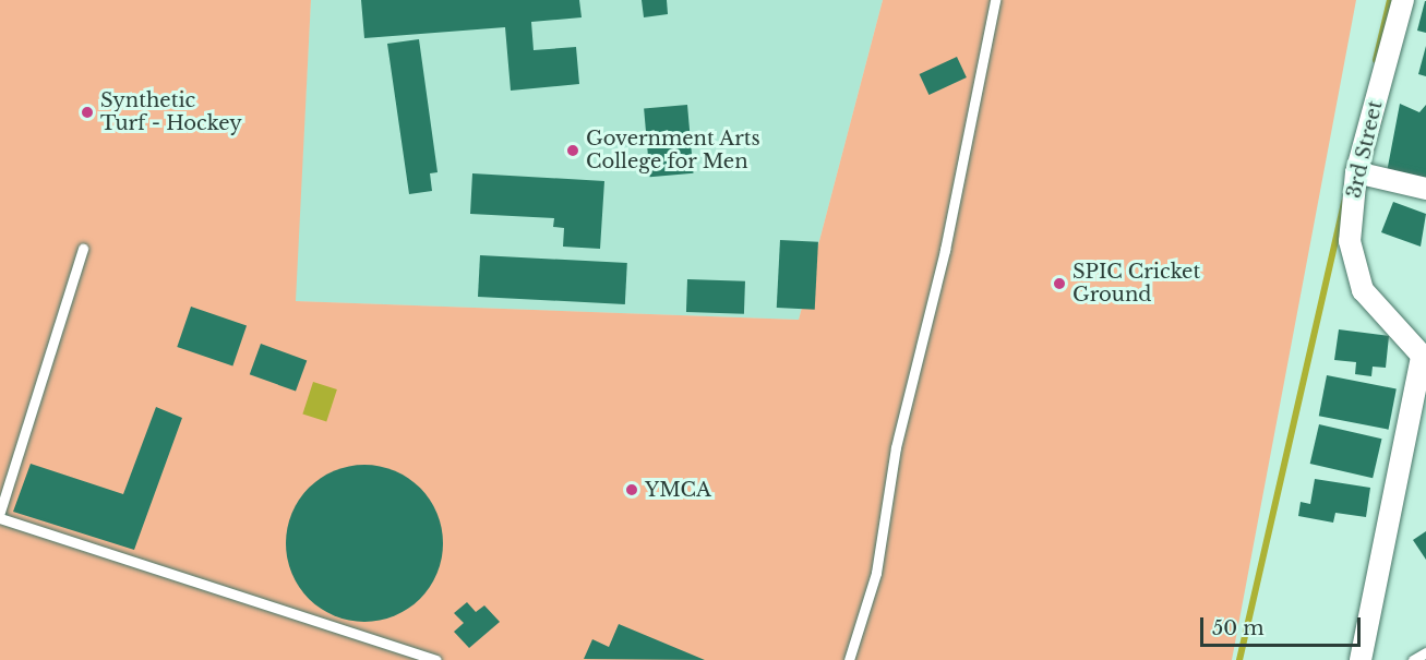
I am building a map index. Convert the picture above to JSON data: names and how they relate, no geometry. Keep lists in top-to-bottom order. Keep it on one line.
{"streets":{"street":["3rd Street"]},"places":["Synthetic Turf - Hockey","Government Arts College for Men","SPIC Cricket Ground","YMCA"],"scale_bar":"50 m"}
